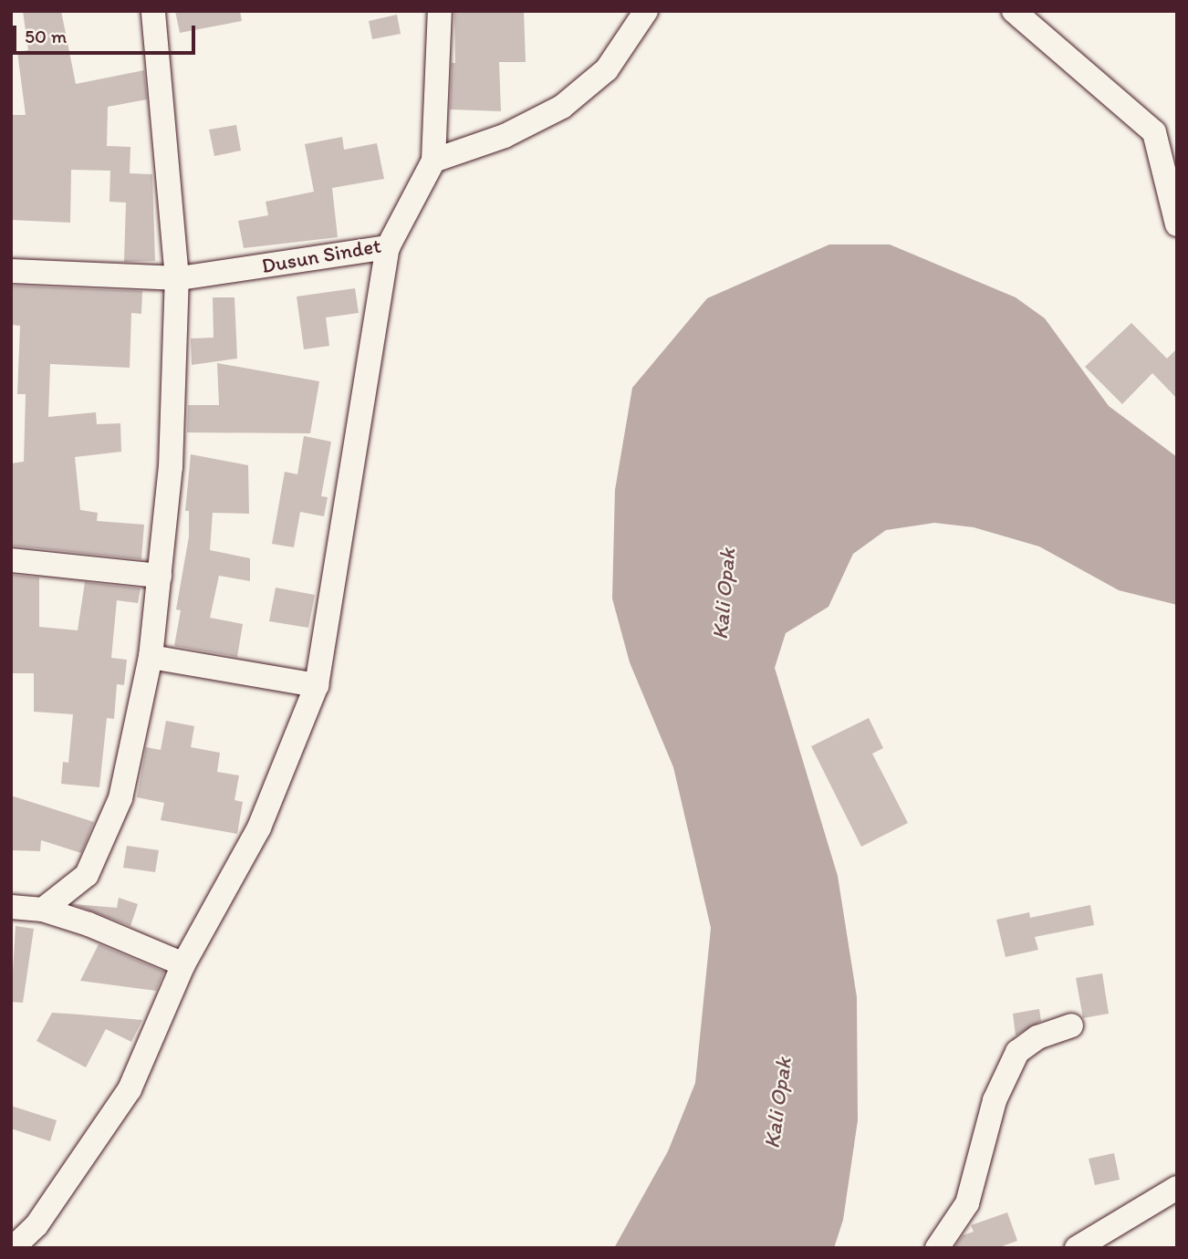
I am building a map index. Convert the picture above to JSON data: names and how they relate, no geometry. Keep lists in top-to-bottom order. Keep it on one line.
{"streets":{"street":["Dusun Sindet"]},"water":["Kali Opak"],"scale_bar":"50 m"}
